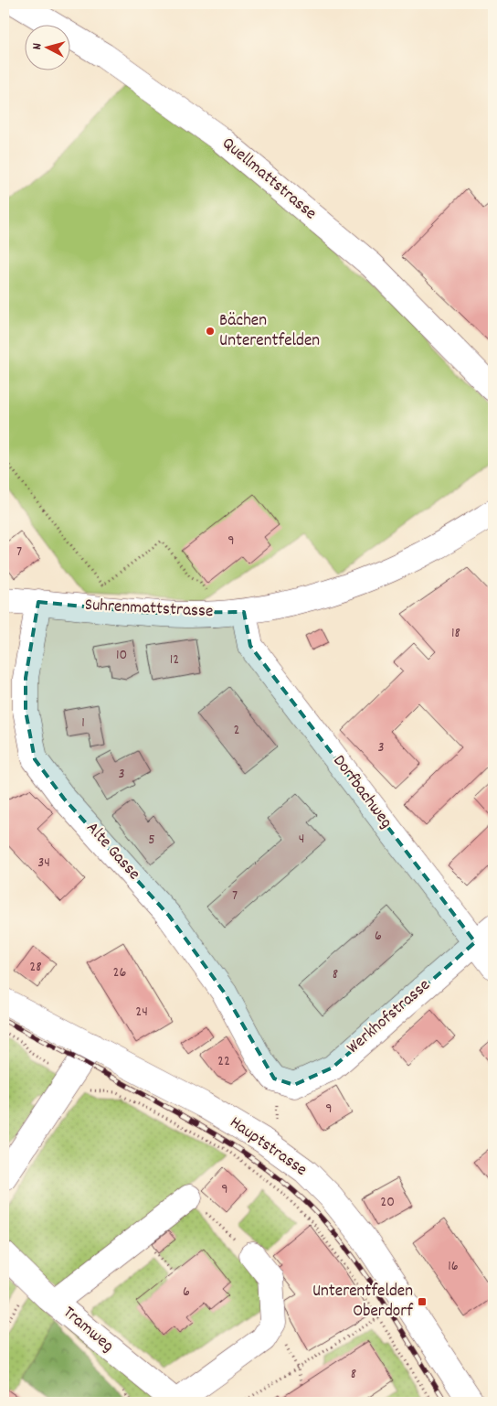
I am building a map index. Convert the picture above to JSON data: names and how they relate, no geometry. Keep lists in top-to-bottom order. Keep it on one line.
{"streets":{"street":["Quellmattstrasse","Suhrenmattstrasse","Dorfbachweg","Alte Gasse","Werkhofstrasse","Hauptstrasse","Tramweg"]},"crossings":[["Suhrenmattstrasse","Dorfbachweg"],["Suhrenmattstrasse","Alte Gasse"],["Dorfbachweg","Werkhofstrasse"],["Alte Gasse","Werkhofstrasse"]],"places":{"other":["Bächen Unterentfelden"],"transit":["Unterentfelden Oberdorf"]},"house_numbers":["9","7","18","10","12","1","2","3","3","4","5","34","7","6","28","26","8","24","22","9","9","20","16","6","8"],"north":"left"}
